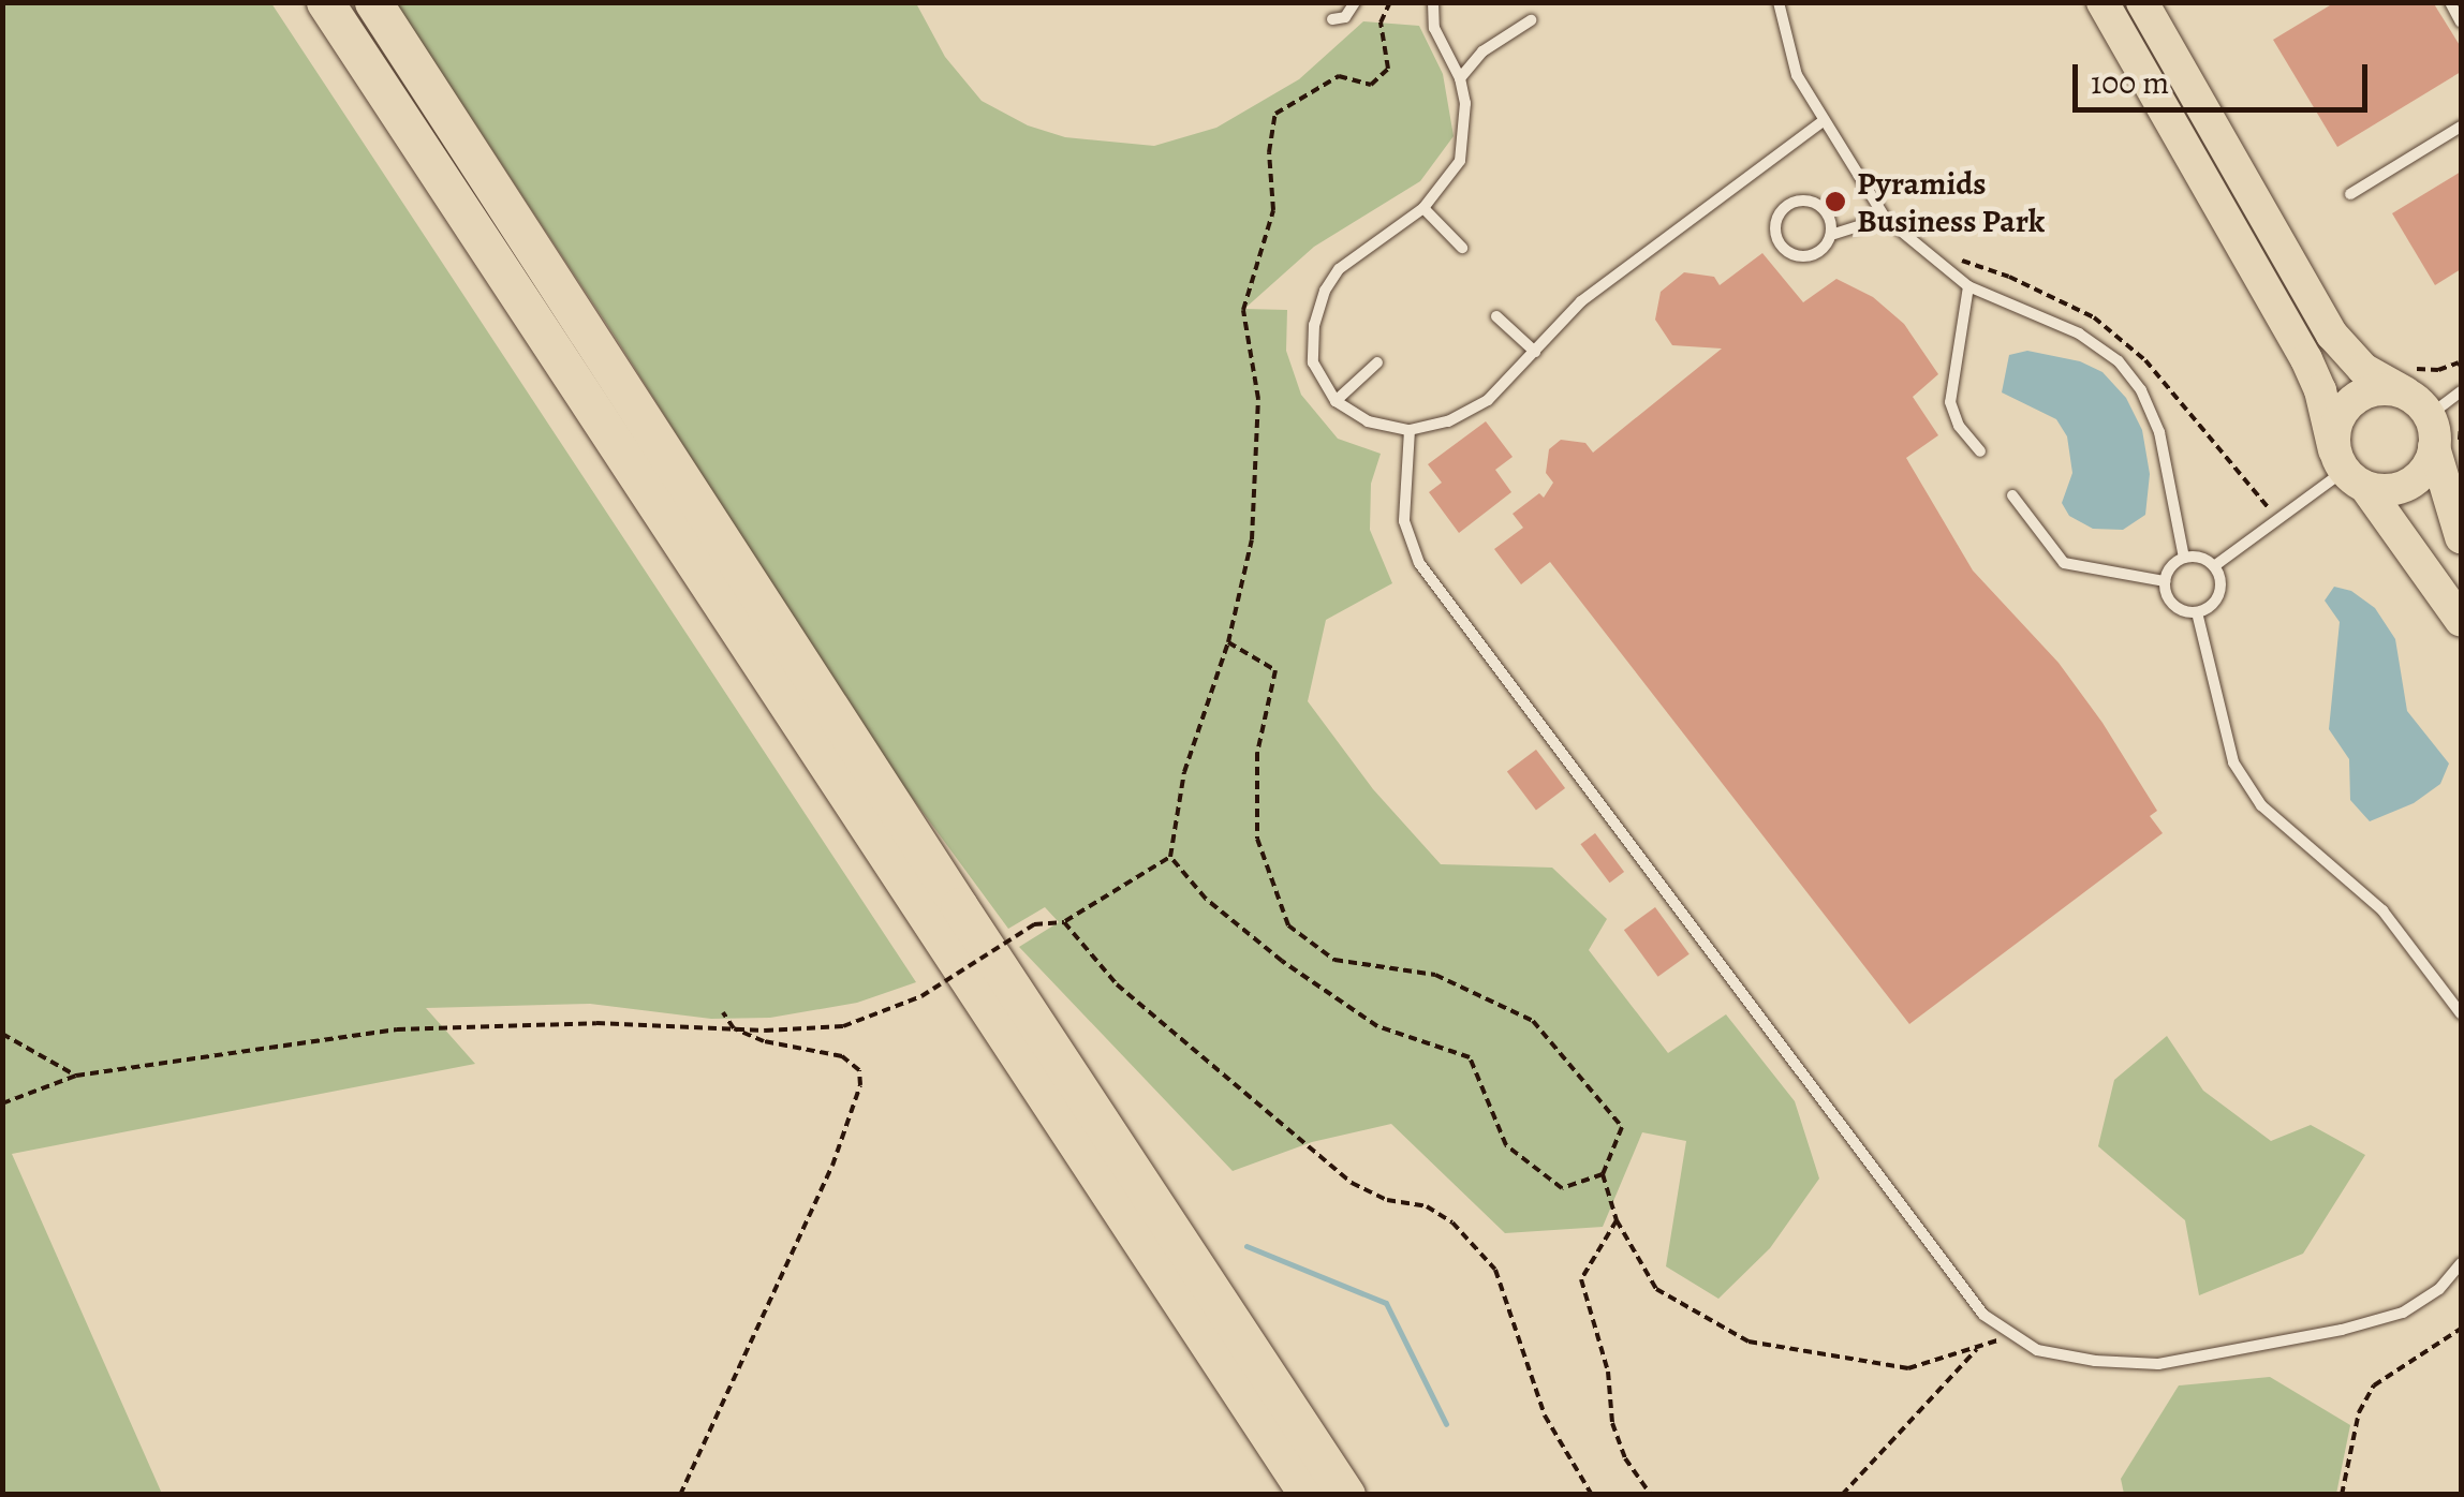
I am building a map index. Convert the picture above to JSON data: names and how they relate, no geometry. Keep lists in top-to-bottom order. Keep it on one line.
{"places":["Pyramids Business Park"],"scale_bar":"100 m"}
